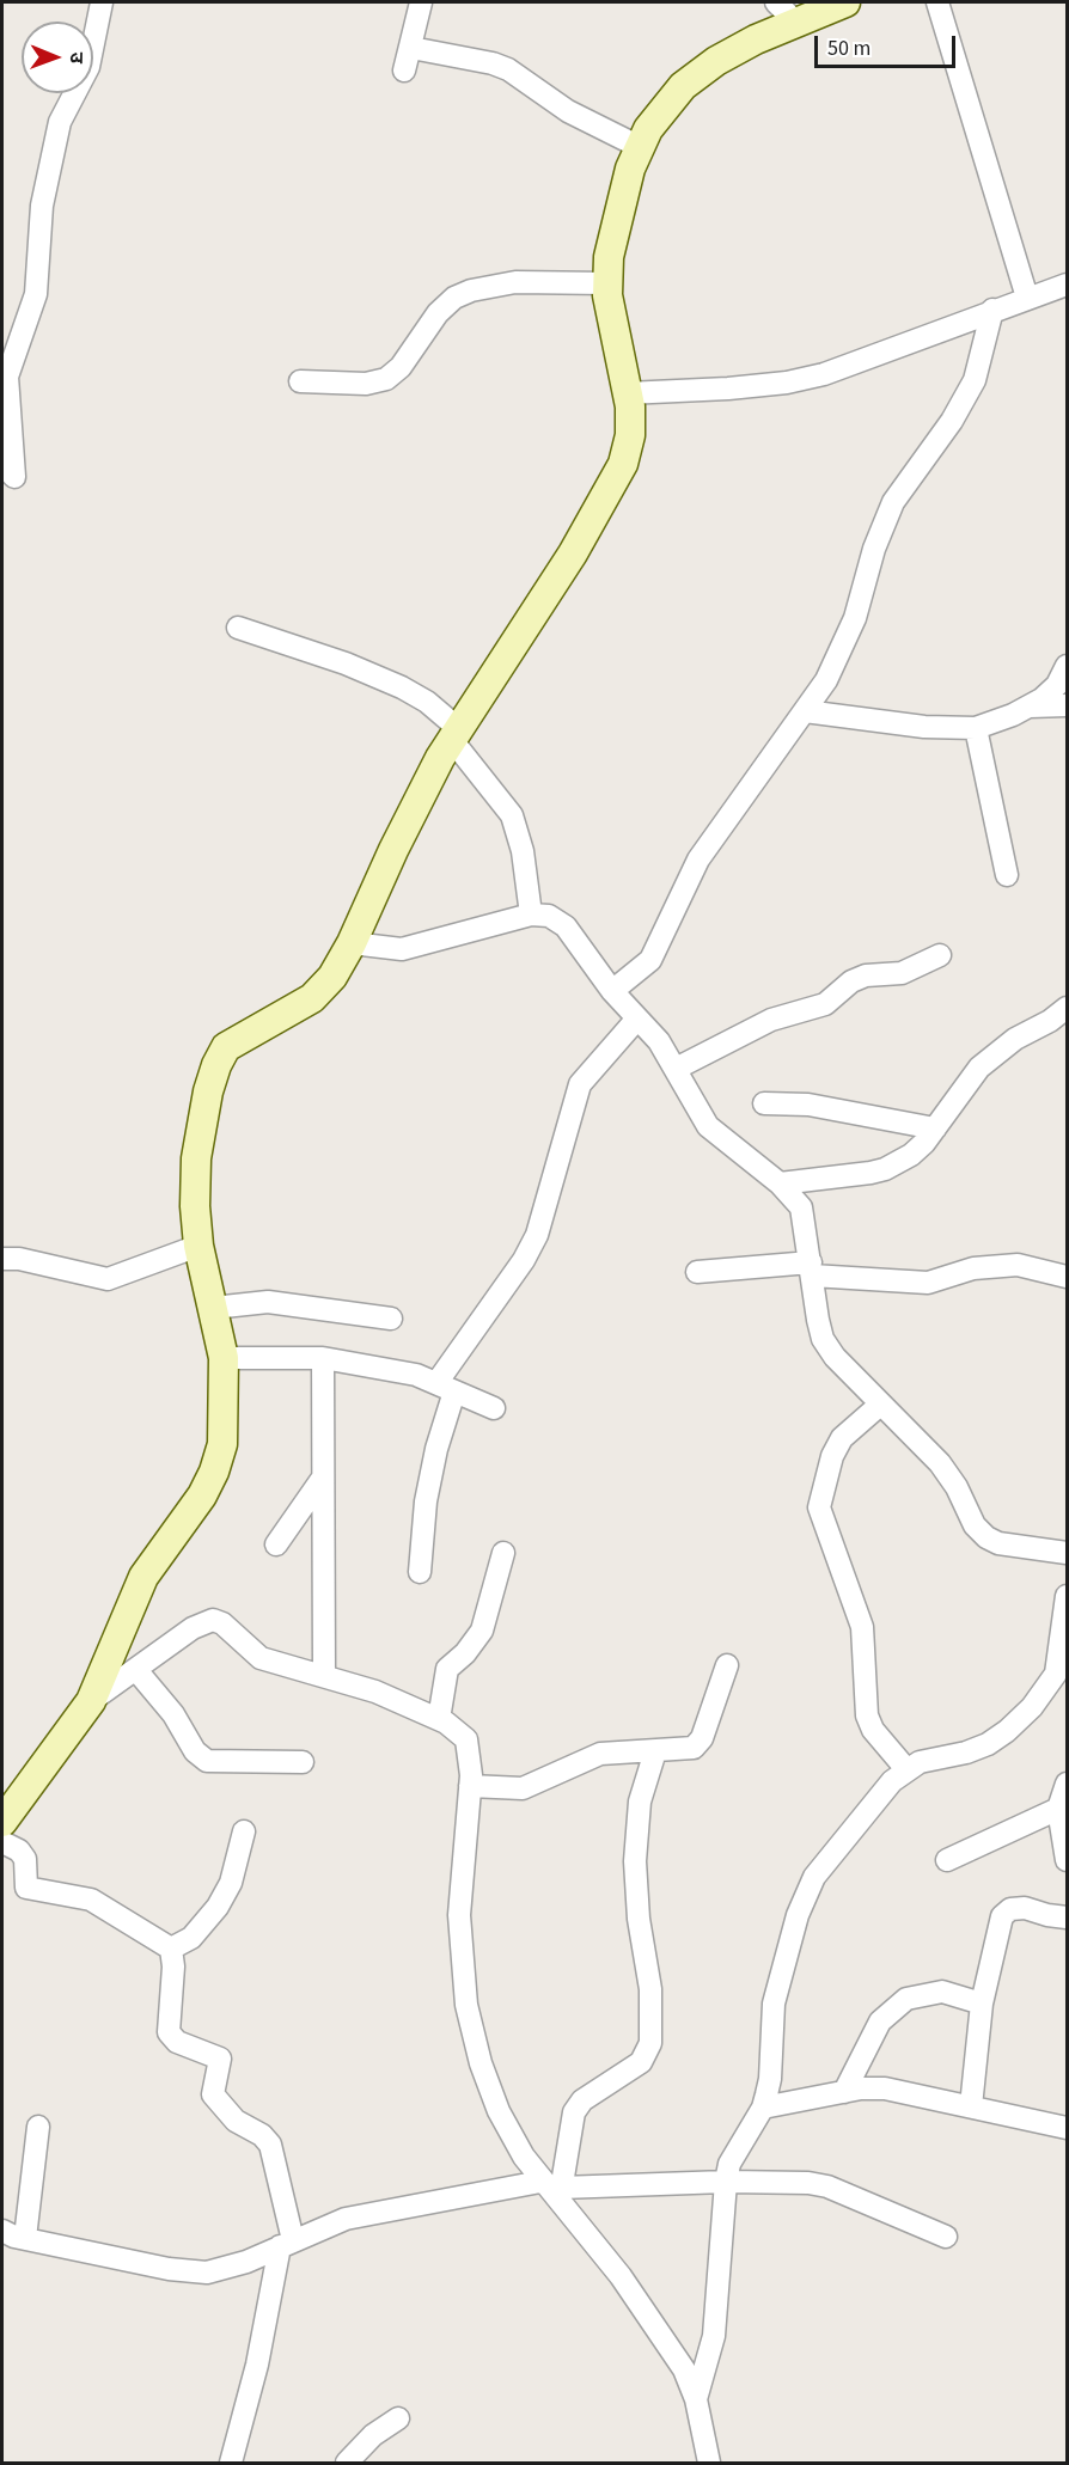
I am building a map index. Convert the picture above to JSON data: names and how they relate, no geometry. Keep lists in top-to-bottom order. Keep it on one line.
{"scale_bar":"50 m","north":"right"}
